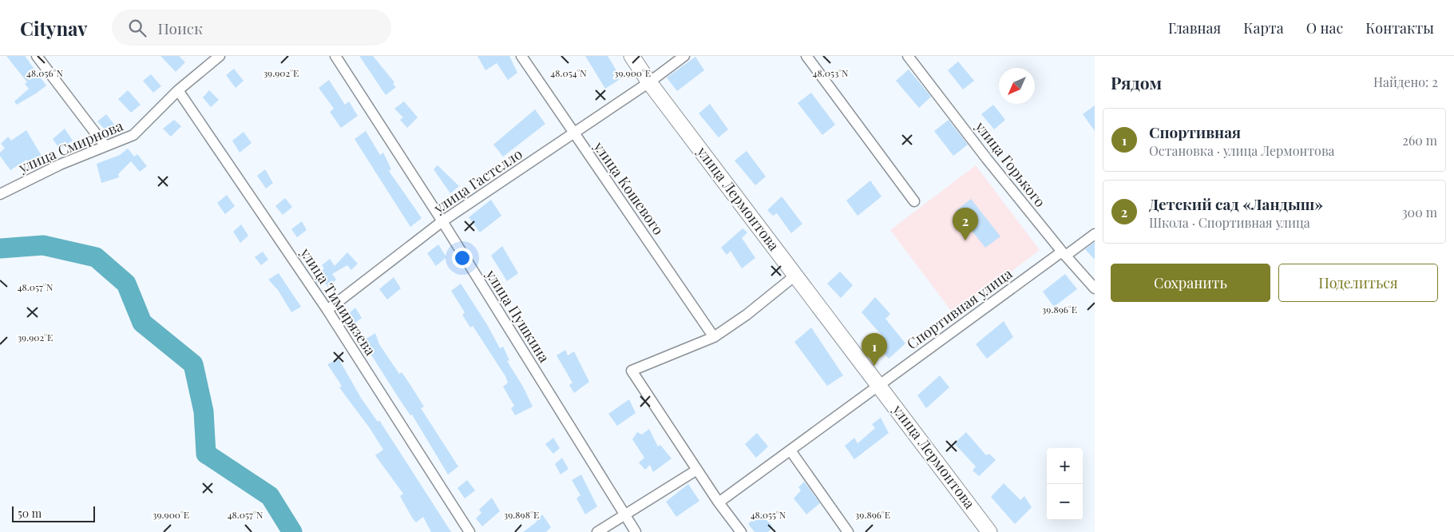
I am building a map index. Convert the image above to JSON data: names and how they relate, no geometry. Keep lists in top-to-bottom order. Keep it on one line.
{"streets":{"street":["улица Смирнова","улица Горького","улица Гастелло","улица Кошевого","улица Лермонтова","улица Тимирязева","Спортивная улица","улица Пушкина"]},"crossings":[["улица Смирнова","улица Тимирязева"],["улица Горького","Спортивная улица"],["улица Гастелло","улица Кошевого"],["улица Гастелло","улица Лермонтова"],["улица Гастелло","улица Тимирязева"],["улица Гастелло","улица Пушкина"],["улица Лермонтова","Спортивная улица"]],"scale_bar":"50 m","north":"bottom left","page":{"header":"Citynav","search":"Поиск","nav":["Главная","Карта","О нас","Контакты"],"heading":["Рядом","Найдено: 2"],"list":[{"mark":"1","name":"Спортивная","note":"Остановка · улица Лермонтова","value":"260 m"},{"mark":"2","name":"Детский сад «Ландыш»","note":"Школа · Спортивная улица","value":"300 m"}],"pins":["2","1"],"buttons":["Сохранить","Поделиться"],"map_buttons":["+","−"],"scale":"50 m"},"coordinates":["48.056°N","39.902°E","48.054°N","39.900°E","48.053°N","48.057°N","39.896°E","39.898°E","48.055°N"]}
